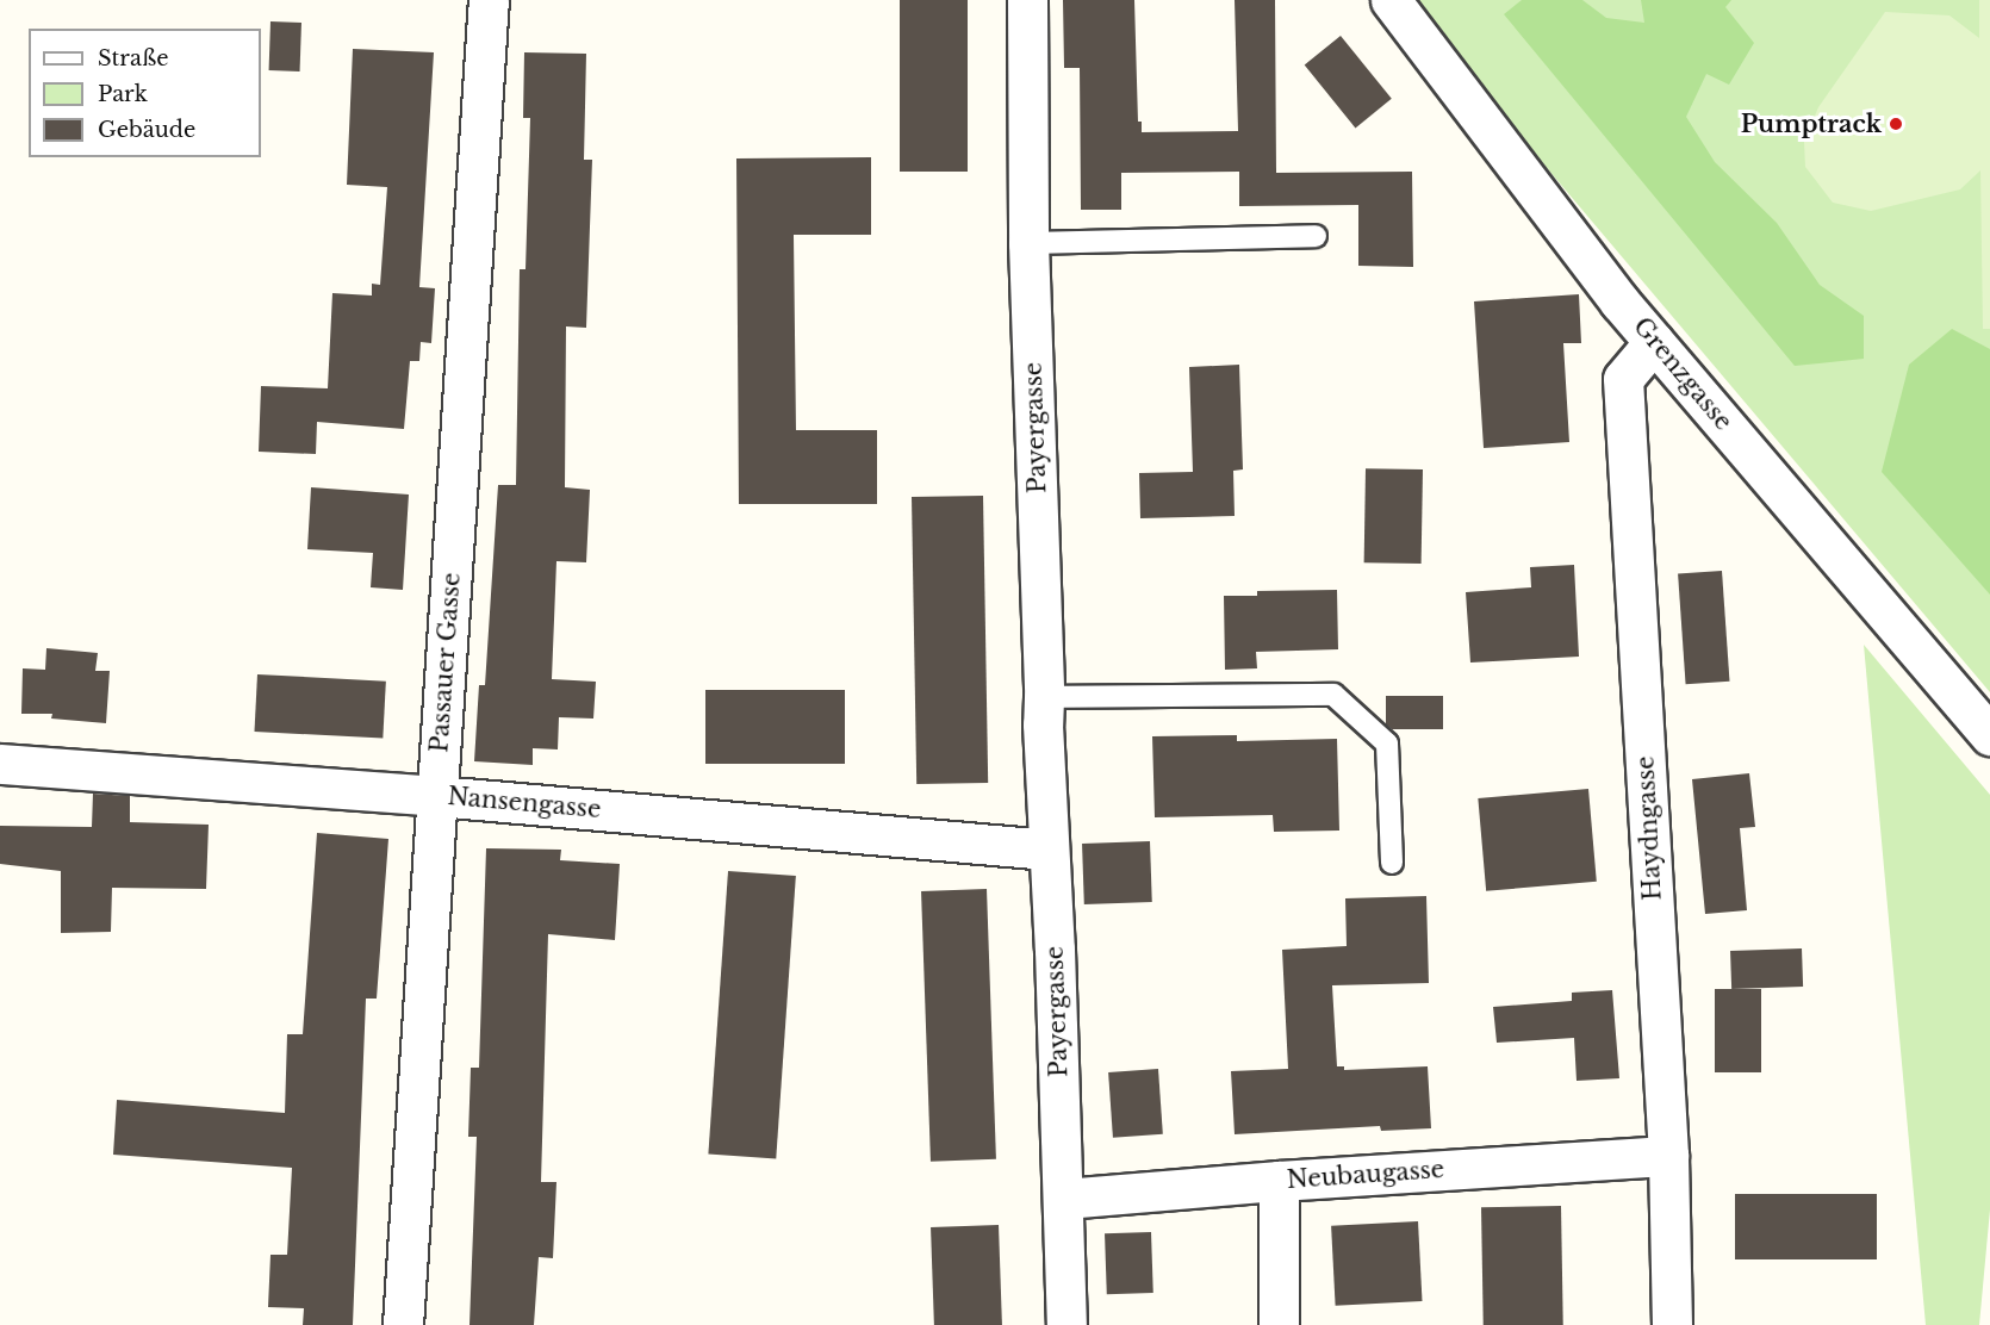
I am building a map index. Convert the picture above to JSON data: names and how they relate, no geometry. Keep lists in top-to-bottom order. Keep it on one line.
{"streets":{"street":["Grenzgasse","Payergasse","Passauer Gasse","Nansengasse","Haydngasse","Neubaugasse"]},"crossings":[["Grenzgasse","Haydngasse"],["Payergasse","Nansengasse"],["Payergasse","Neubaugasse"],["Passauer Gasse","Nansengasse"],["Haydngasse","Neubaugasse"]],"places":["Pumptrack"],"legend":["Straße","Park","Gebäude"]}
